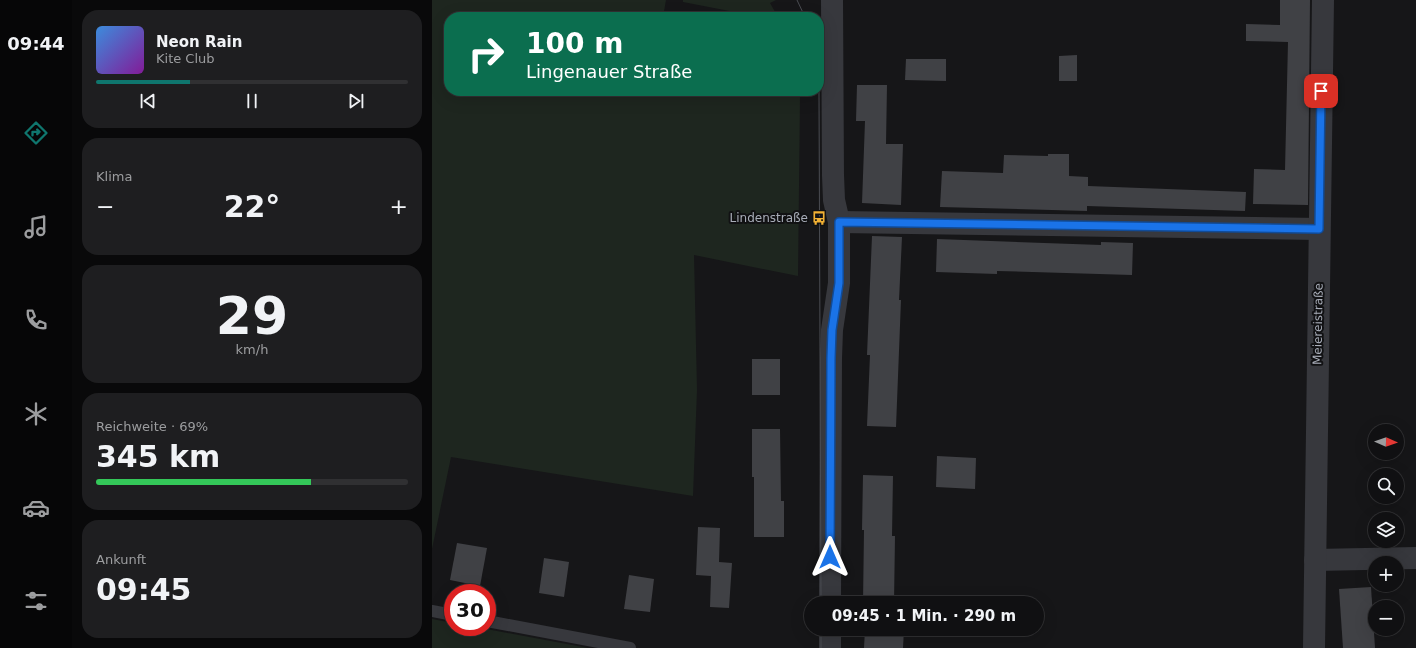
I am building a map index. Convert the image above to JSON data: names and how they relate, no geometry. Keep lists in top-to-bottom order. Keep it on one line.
{"streets":{"street":["Meiereistraße"]},"places":{"bus stop":["Lindenstraße"]},"north":"right","page":{"tabs":"09:44","turn":["100 m","Lingenauer Straße"],"song":["Neon Rain","Kite Club"],"tile":["Klima",["29","km/h"],["Reichweite · 69%","345 km"],["Ankunft","09:45"]],"heat":["−","22°","+"],"map_buttons":["+","−"],"limit":"30","trip":"09:45 · 1 Min. · 290 m"}}
